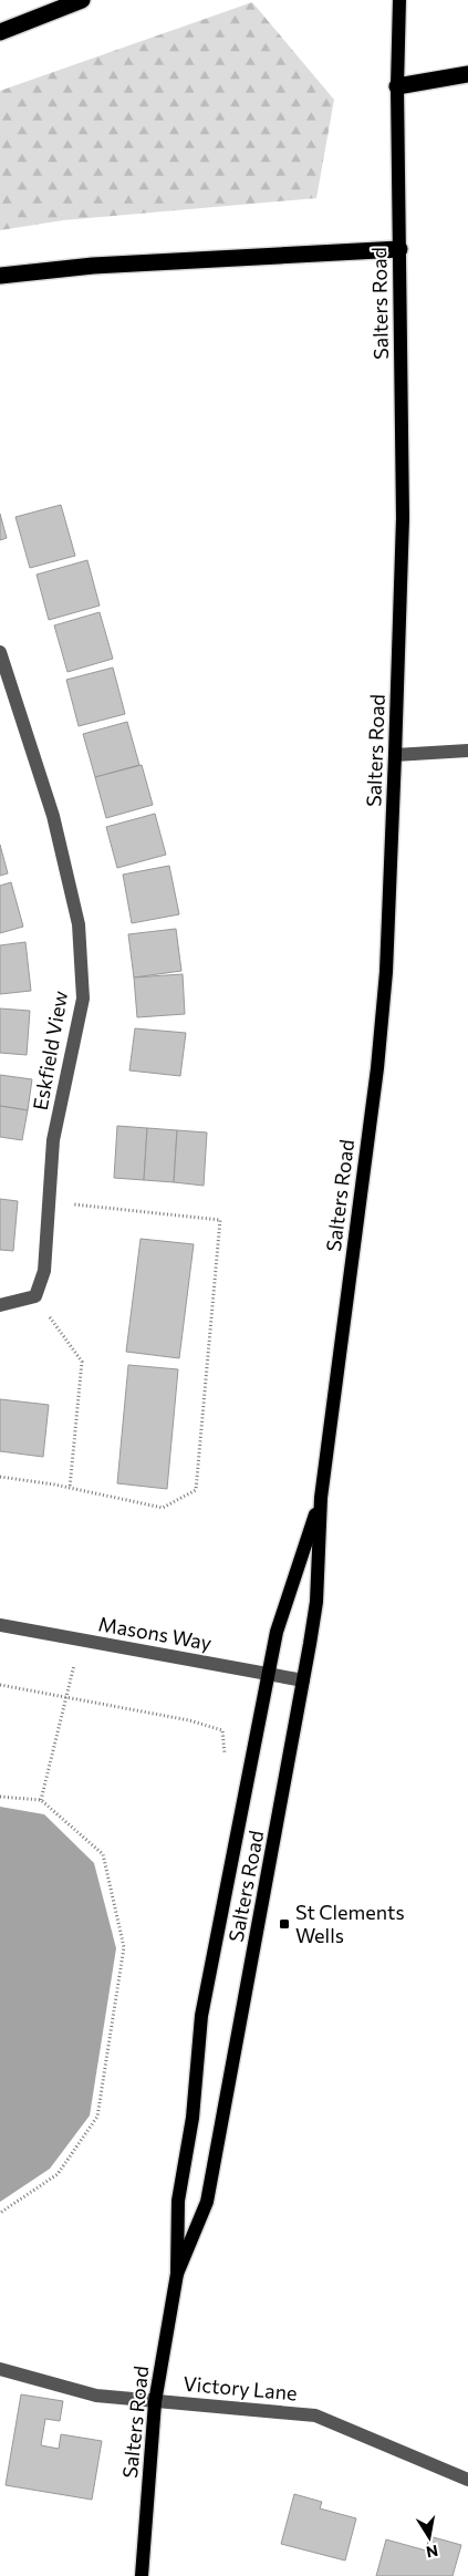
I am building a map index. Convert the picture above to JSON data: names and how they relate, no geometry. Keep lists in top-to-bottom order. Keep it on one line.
{"streets":{"main road":["Salters Road"],"street":["Eskfield View","Masons Way","Victory Lane"]},"crossings":[["Salters Road","Masons Way"],["Salters Road","Victory Lane"]],"places":{"transit":["St Clements Wells"]},"north":"bottom"}
